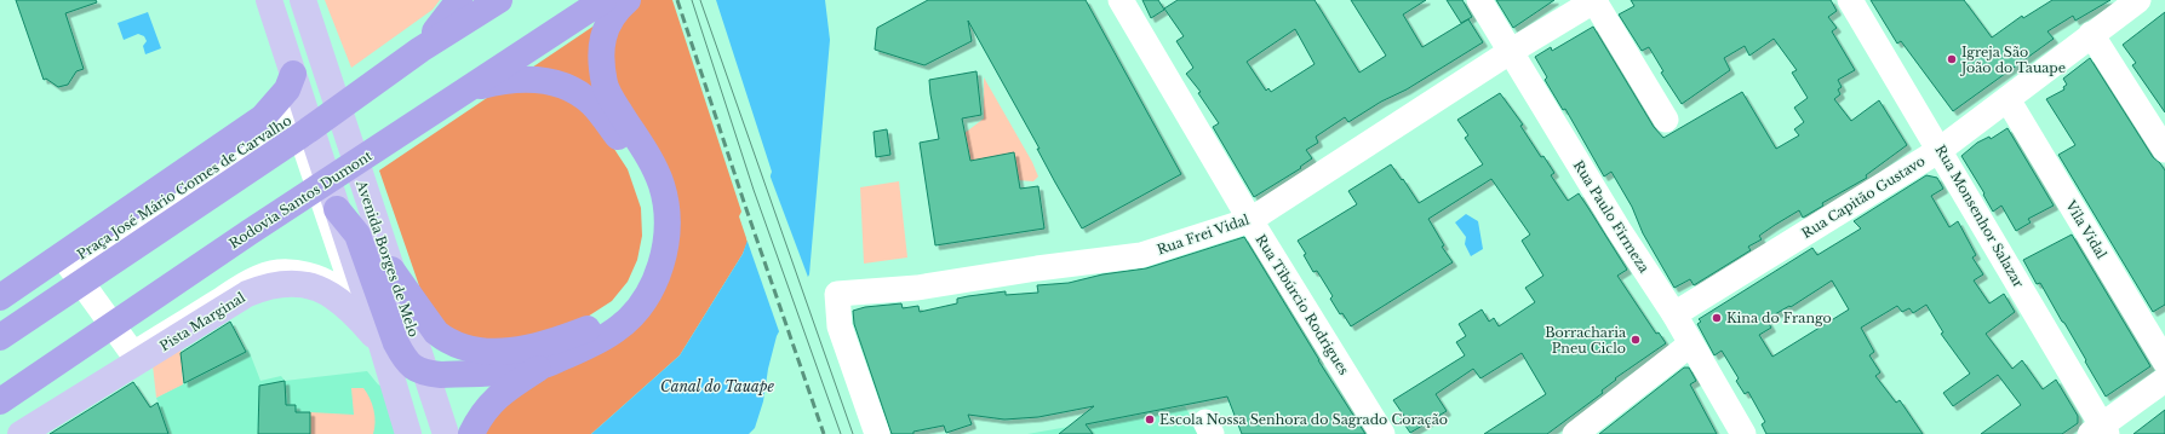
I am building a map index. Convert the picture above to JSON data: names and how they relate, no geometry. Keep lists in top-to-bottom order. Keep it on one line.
{"streets":{"highway":["Rodovia Santos Dumont"],"main road":["Avenida Borges de Melo","Pista Marginal"],"street":["Praça José Mário Gomes de Carvalho","Rua Capitão Gustavo","Rua Paulo Firmeza","Rua Monsenhor Salazar","Vila Vidal","Rua Frei Vidal","Rua Tibúrcio Rodrigues"]},"crossings":[["Rua Capitão Gustavo","Rua Paulo Firmeza"],["Rua Capitão Gustavo","Rua Monsenhor Salazar"],["Rua Capitão Gustavo","Vila Vidal"],["Rua Paulo Firmeza","Rua Frei Vidal"],["Rua Frei Vidal","Rua Tibúrcio Rodrigues"]],"water":["Canal do Tauape"],"places":["Igreja São João do Tauape","Kina do Frango","Borracharia Pneu Ciclo","Escola Nossa Senhora do Sagrado Coração"]}
